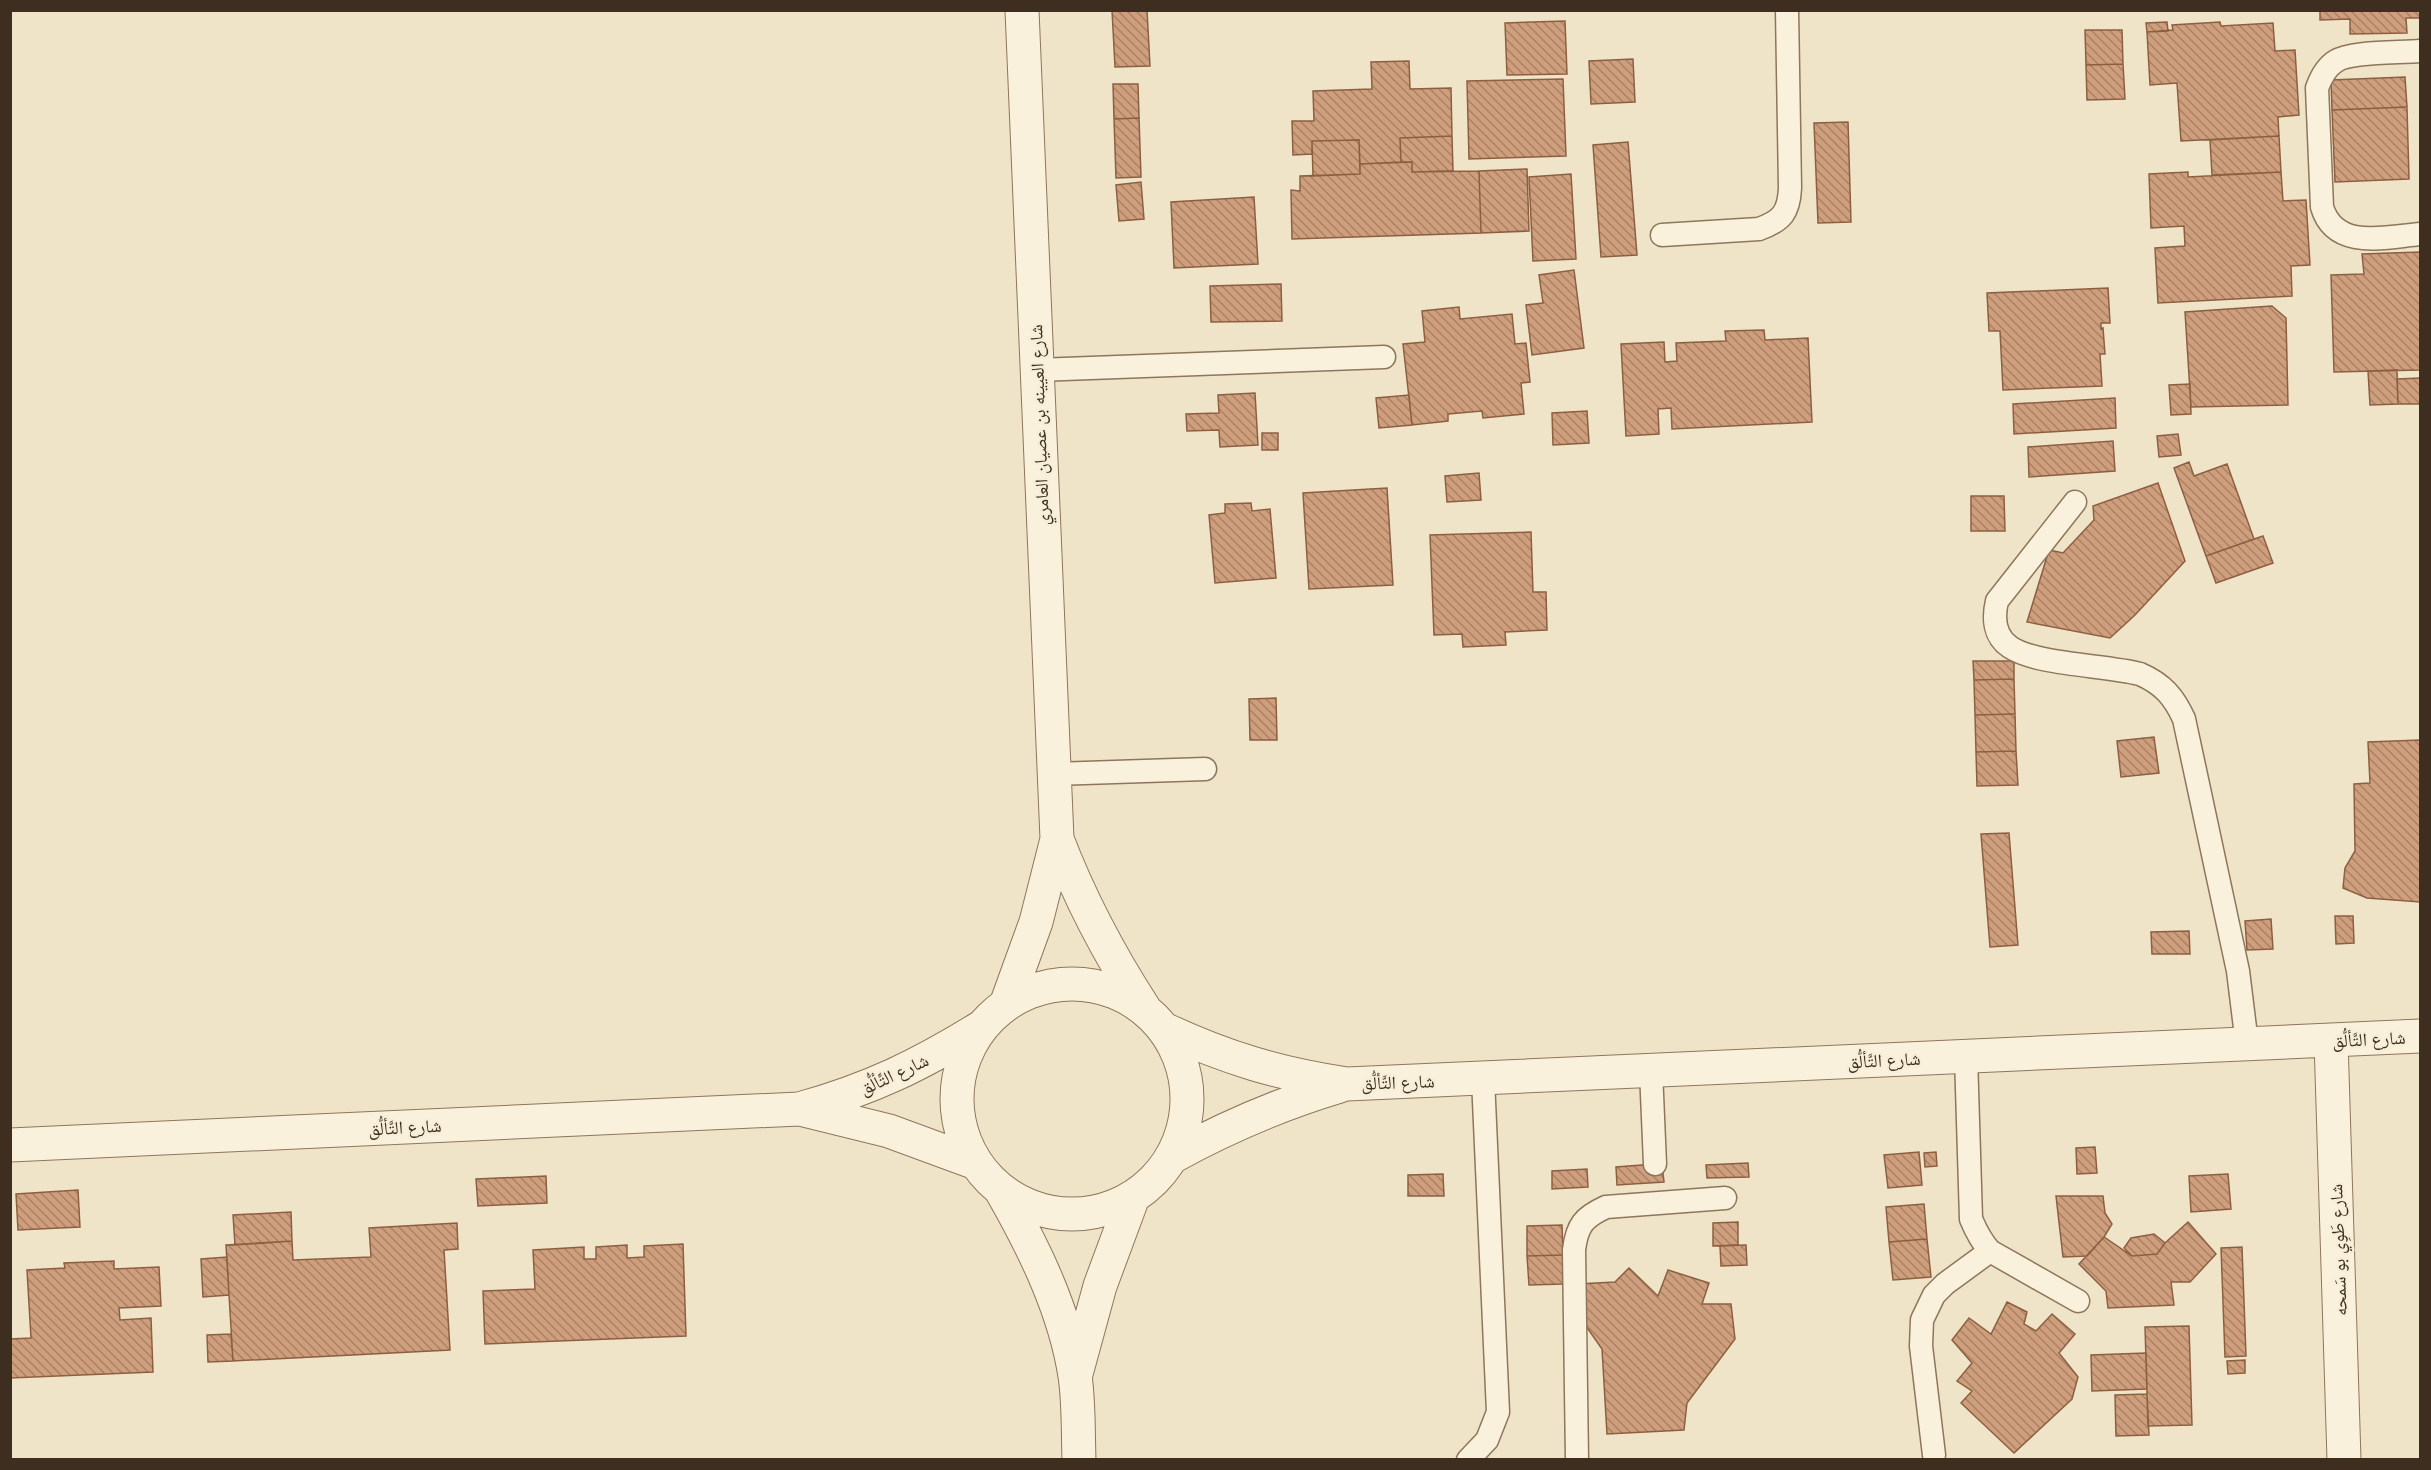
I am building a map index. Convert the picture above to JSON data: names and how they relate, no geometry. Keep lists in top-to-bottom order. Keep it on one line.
{"streets":{"street":["شارع العيينه بن عصيان العامري","شارع التَّألُّق","شارع طَوِي بو سَمحه"]},"crossings":[["شارع العيينه بن عصيان العامري","شارع التَّألُّق"],["شارع التَّألُّق","شارع طَوِي بو سَمحه"]]}
